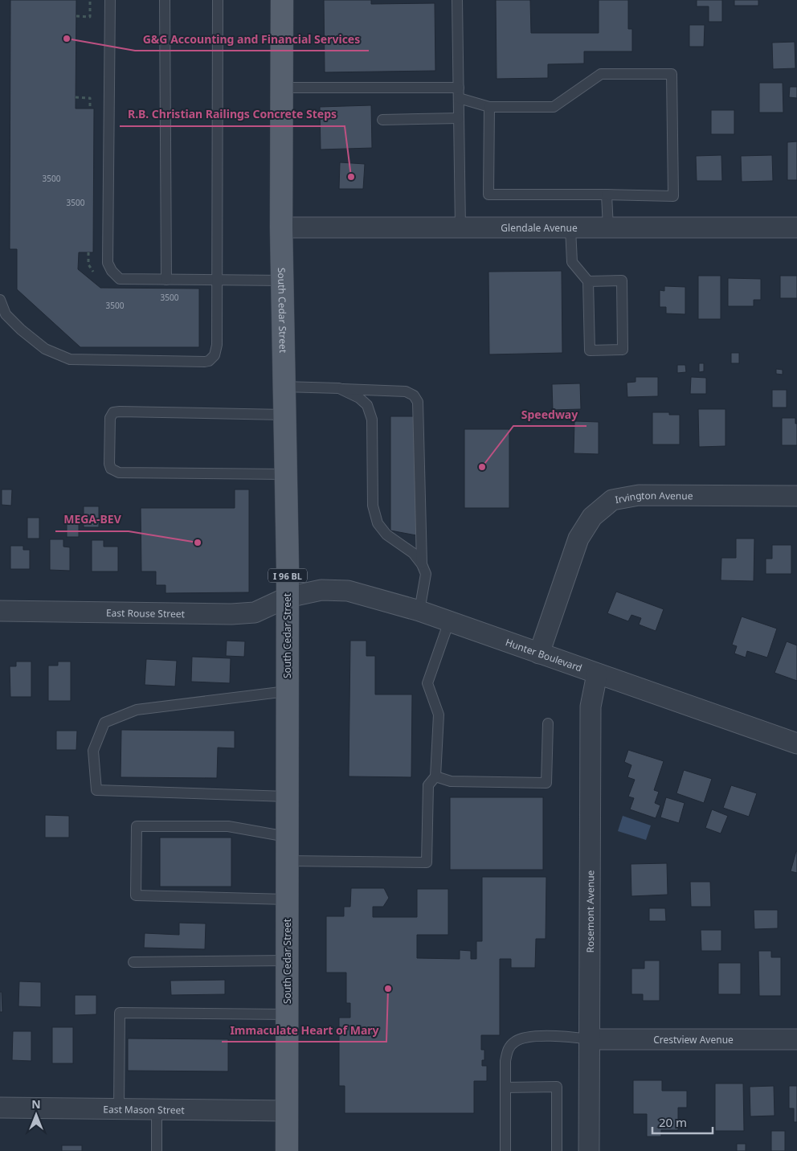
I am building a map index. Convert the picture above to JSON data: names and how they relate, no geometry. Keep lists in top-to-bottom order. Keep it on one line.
{"streets":{"main road":["South Cedar Street","I 96 BL"],"street":["Glendale Avenue","Irvington Avenue","East Rouse Street","Hunter Boulevard","Rosemont Avenue","Crestview Avenue","East Mason Street"]},"crossings":[["Glendale Avenue","South Cedar Street"],["South Cedar Street","East Rouse Street"],["South Cedar Street","Hunter Boulevard"],["South Cedar Street","East Mason Street"],["Irvington Avenue","Hunter Boulevard"],["East Rouse Street","Hunter Boulevard"],["Hunter Boulevard","Rosemont Avenue"],["Rosemont Avenue","Crestview Avenue"]],"places":["G&G Accounting and Financial Services","R.B. Christian Railings Concrete Steps","Speedway","MEGA-BEV","Immaculate Heart of Mary"],"house_numbers":["3500","3500","3500","3500"],"scale_bar":"20 m","north":"top"}
